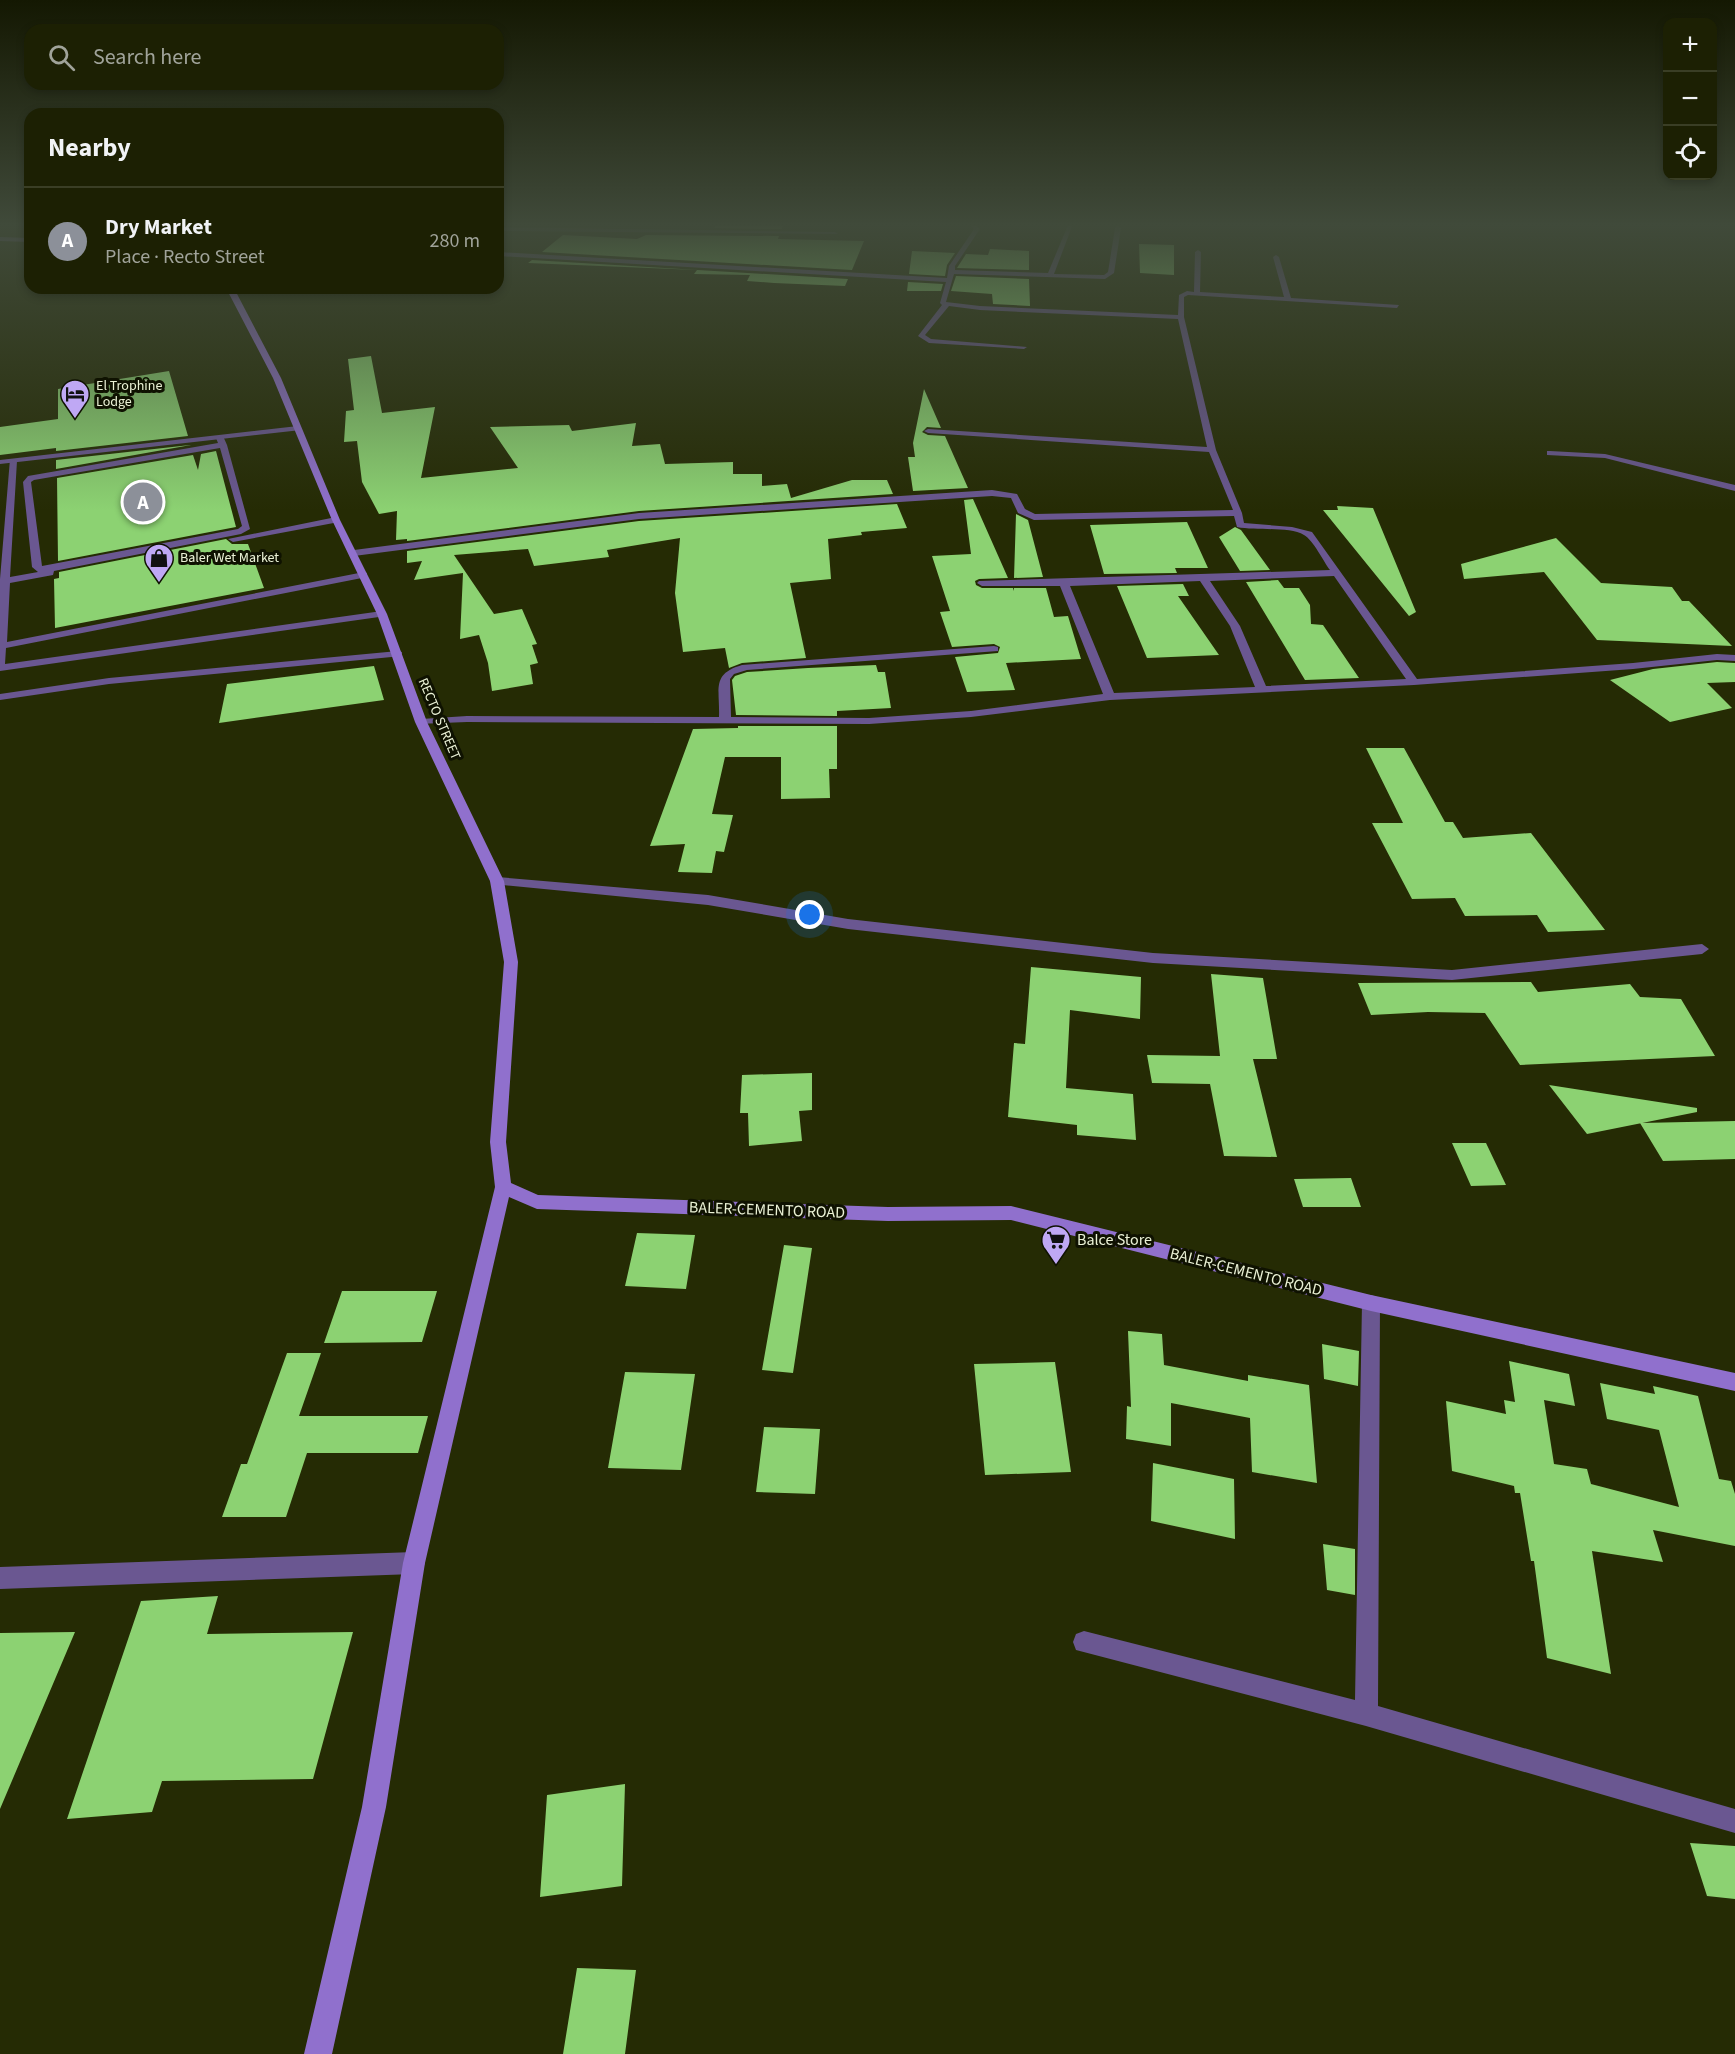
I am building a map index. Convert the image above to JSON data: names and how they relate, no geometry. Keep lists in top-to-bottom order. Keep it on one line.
{"streets":{"street":["RECTO STREET","BALER-CEMENTO ROAD"]},"crossings":[["RECTO STREET","BALER-CEMENTO ROAD"]],"places":{"hotel":["El Trophine Lodge"],"shop":["Baler Wet Market"],"supermarket":["Balce Store"]},"page":{"map_buttons":["+","−"],"search":"Search here","heading":"Nearby","list":[{"mark":"A","name":"Dry Market","note":"Place · Recto Street","value":"280 m"}],"pins":"A"}}
